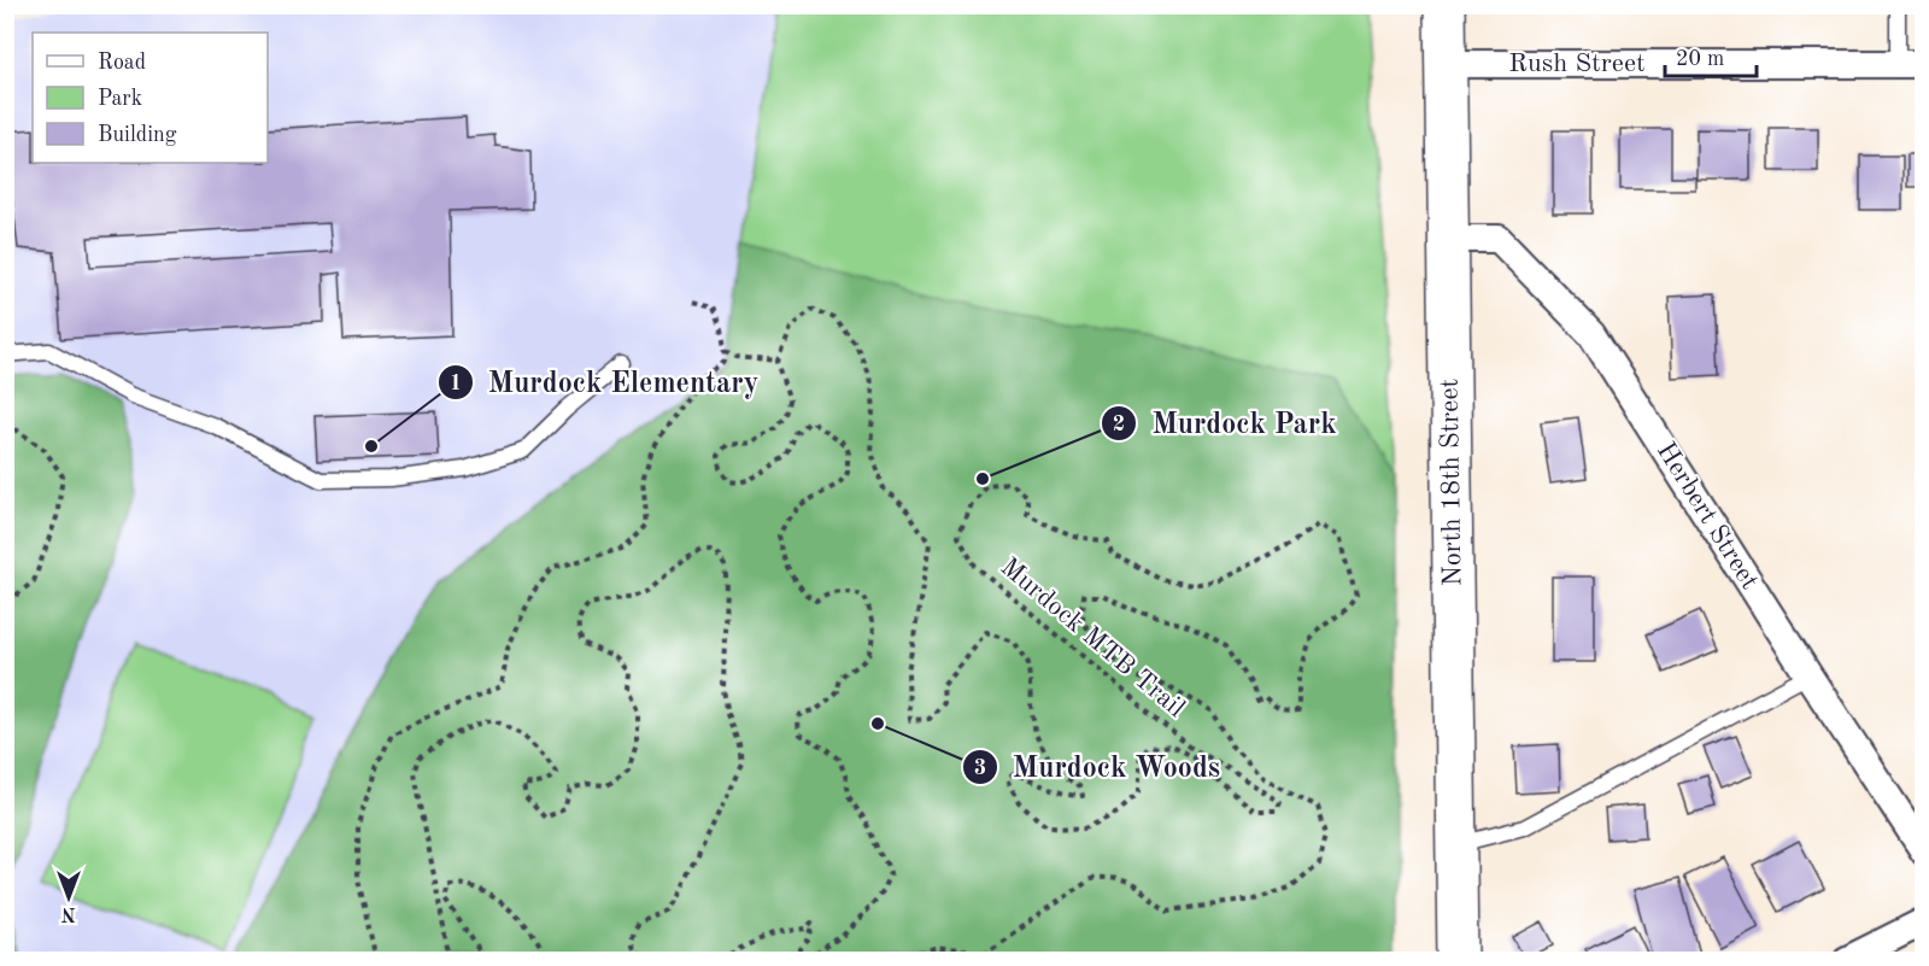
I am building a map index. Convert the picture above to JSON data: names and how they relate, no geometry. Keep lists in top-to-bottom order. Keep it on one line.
{"streets":{"main road":["North 18th Street"],"street":["Rush Street","Herbert Street"],"path":["Murdock MTB Trail"]},"crossings":[["Rush Street","North 18th Street"],["North 18th Street","Herbert Street"]],"places":["Murdock Elementary","Murdock Park","Murdock Woods"],"legend":["Road","Park","Building"],"scale_bar":"20 m","north":"bottom"}
